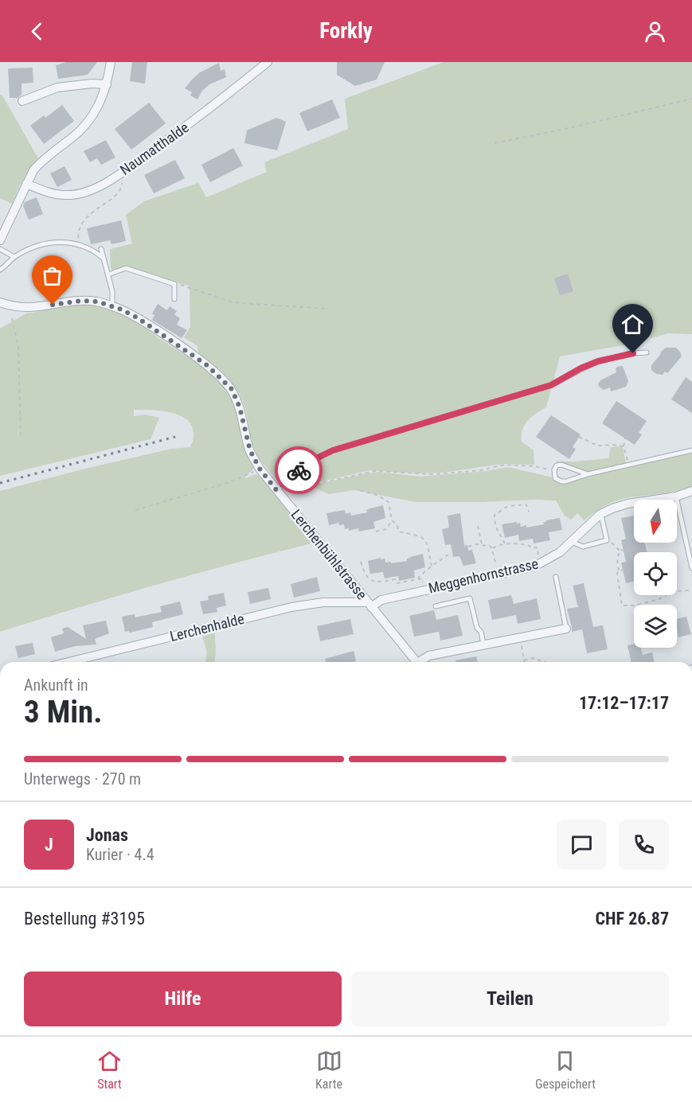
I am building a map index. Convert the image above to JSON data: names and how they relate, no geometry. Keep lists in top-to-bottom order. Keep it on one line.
{"streets":{"street":["Naumatthalde","Lerchenbühlstrasse","Meggenhornstrasse","Lerchenhalde"]},"crossings":[["Lerchenbühlstrasse","Meggenhornstrasse"],["Lerchenbühlstrasse","Lerchenhalde"],["Meggenhornstrasse","Lerchenhalde"]],"north":"bottom","page":{"header":"Forkly","heading":["3 Min.","Ankunft in","17:12–17:17"],"panel":["Jonas","Kurier · 4.4","Bestellung #3195","CHF 26.87"],"bar":"Unterwegs · 270 m","round":"J","buttons":["Hilfe","Teilen"],"tabs":["Start","Karte","Gespeichert"]}}
